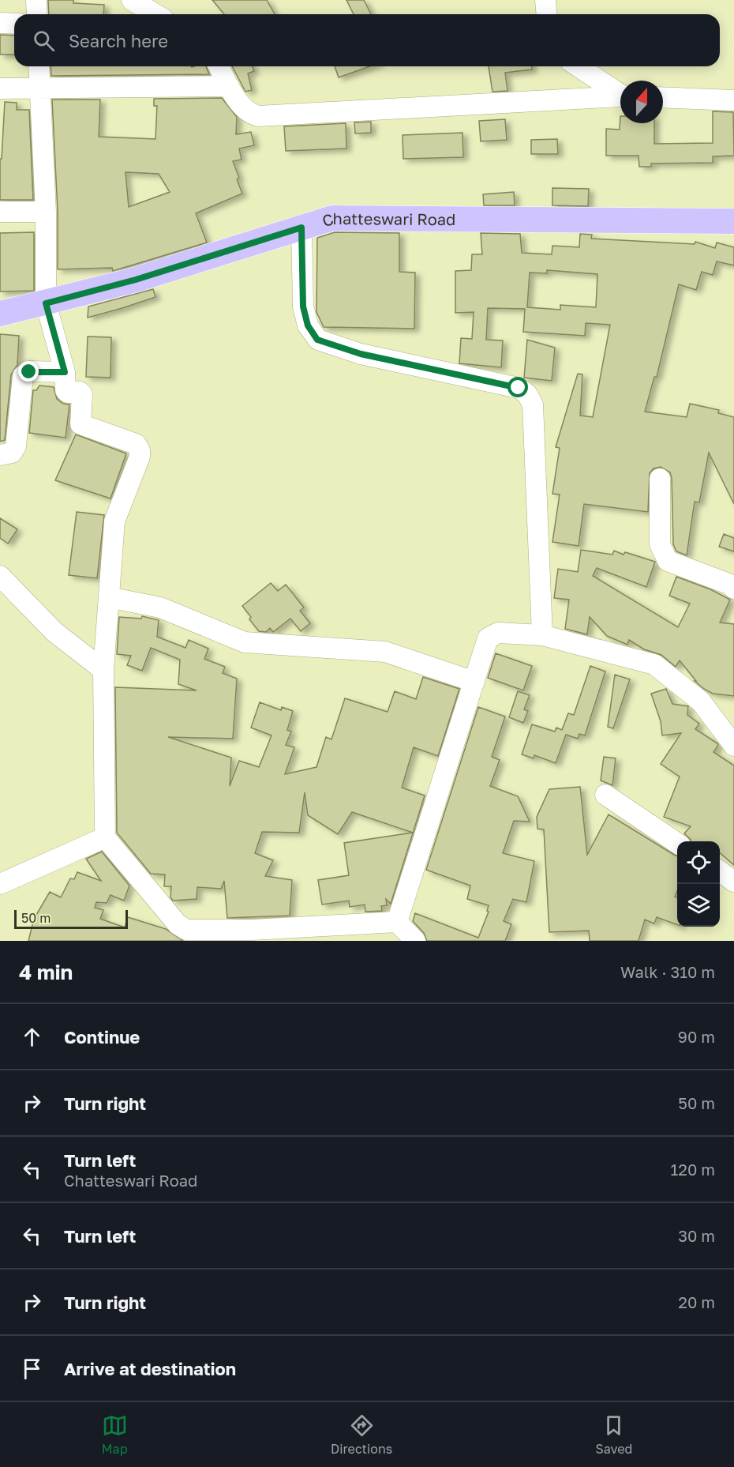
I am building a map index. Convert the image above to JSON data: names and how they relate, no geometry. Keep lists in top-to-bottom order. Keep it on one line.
{"streets":{"main road":["Chatteswari Road"]},"scale_bar":"50 m","north":"top","page":{"search":"Search here","scale":"50 m","heading":["4 min","Walk · 310 m"],"list":[["Continue","90 m"],["Turn right","50 m"],["Turn left","Chatteswari Road","120 m"],["Turn left","30 m"],["Turn right","20 m"],"Arrive at destination"],"nav":["Map","Directions","Saved"]}}
